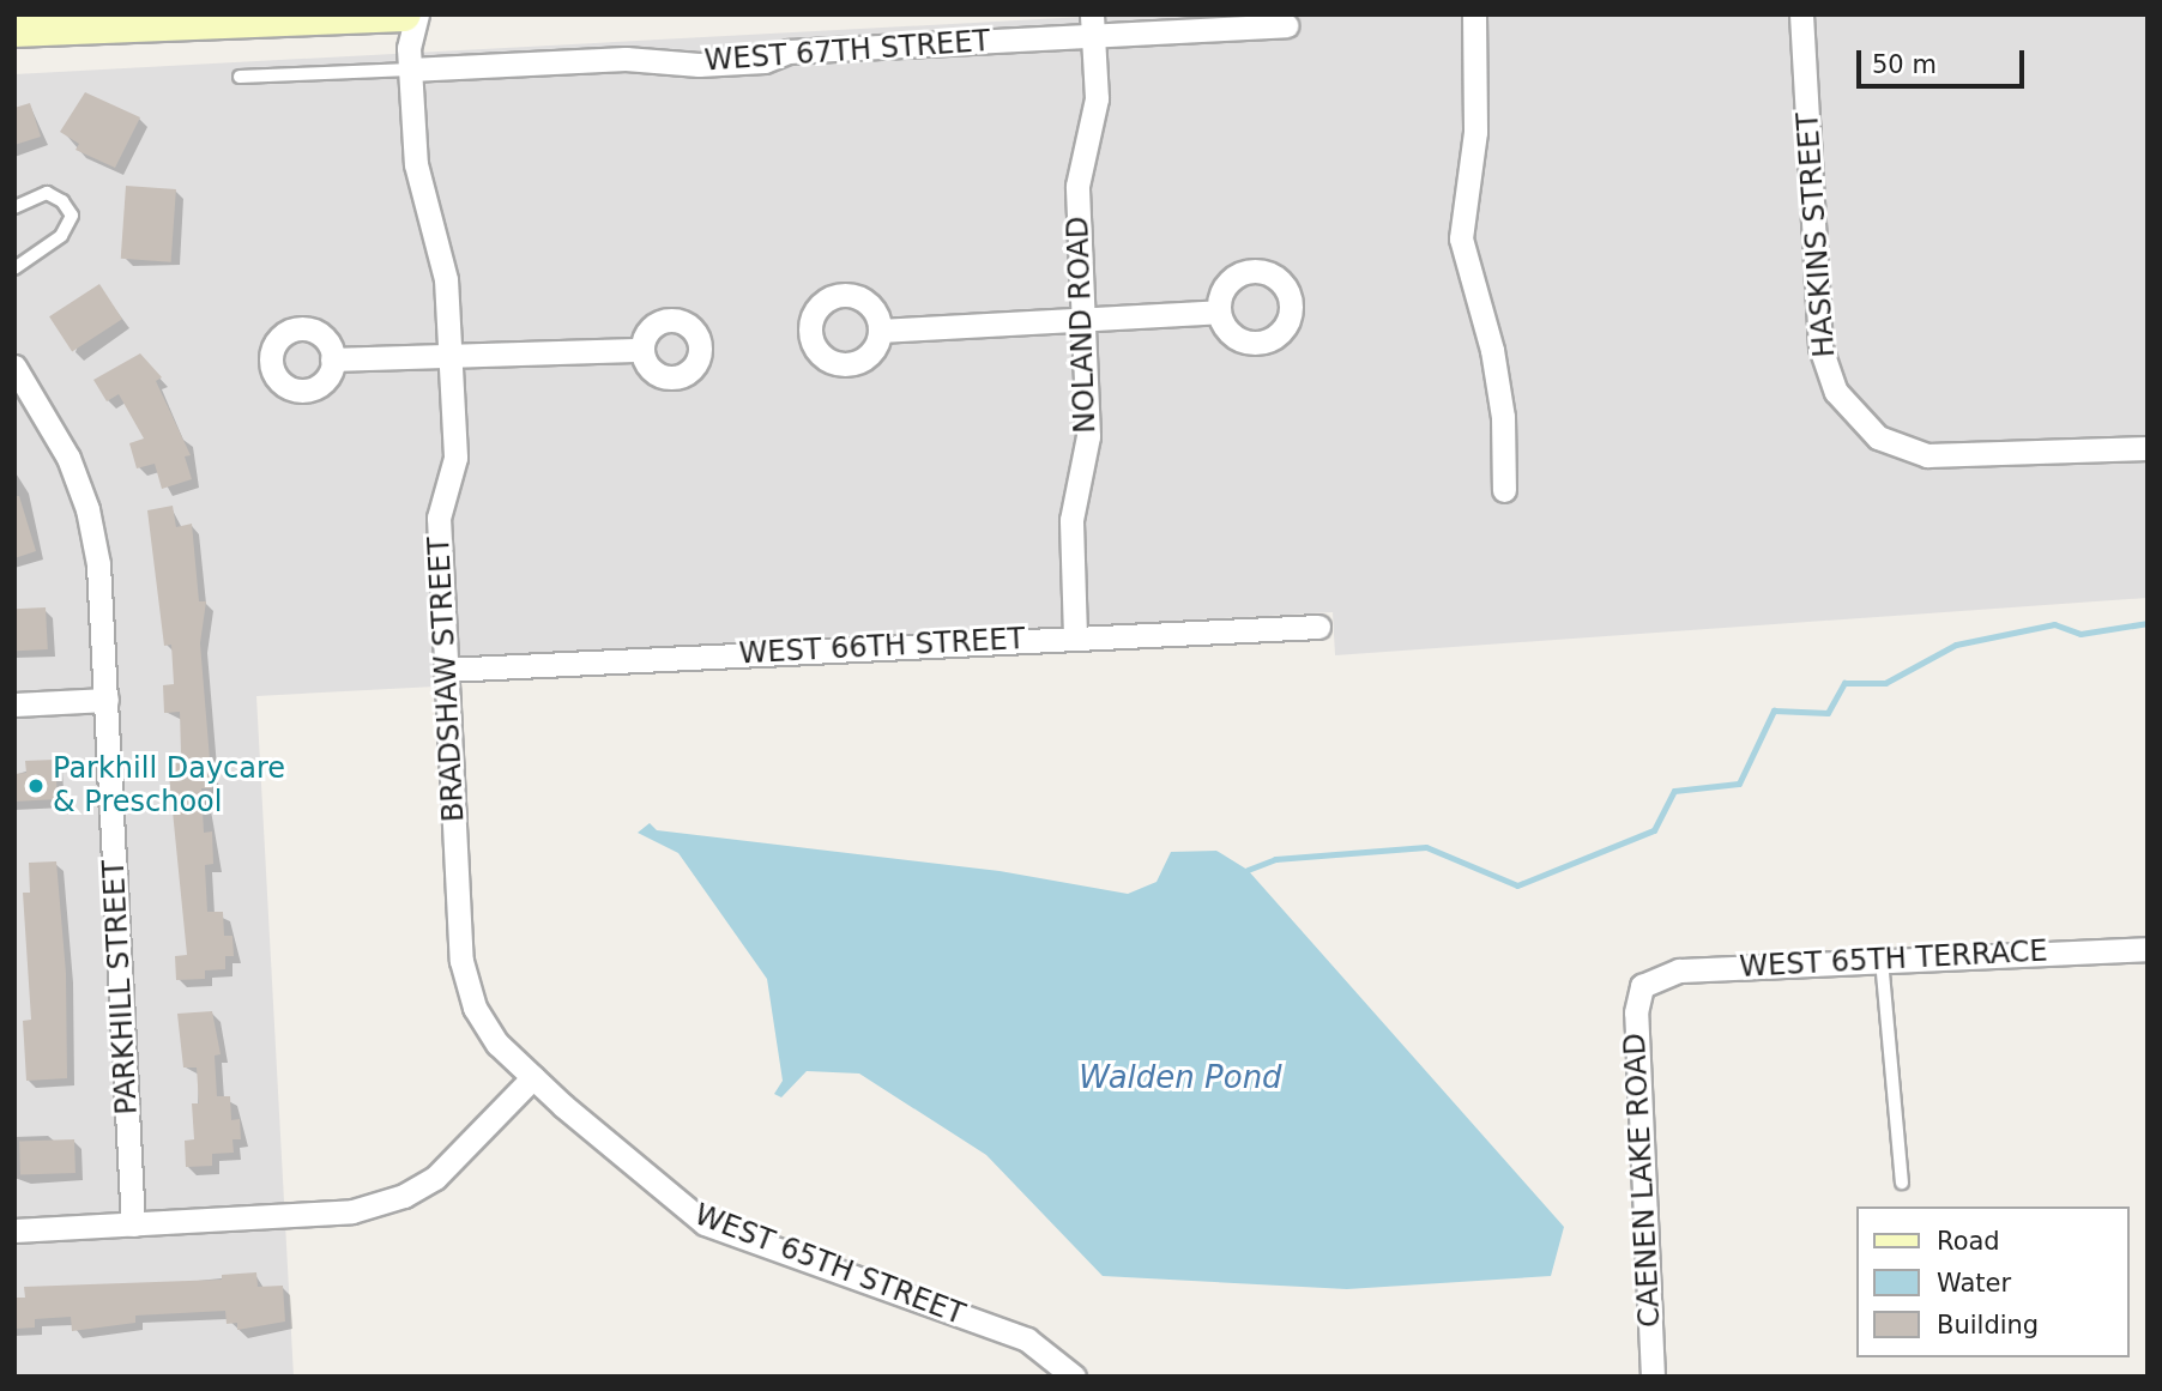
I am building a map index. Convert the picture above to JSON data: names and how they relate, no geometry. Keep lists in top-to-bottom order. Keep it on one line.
{"streets":{"street":["WEST 67TH STREET","HASKINS STREET","NOLAND ROAD","WEST 66TH STREET","BRADSHAW STREET","WEST 65TH TERRACE","PARKHILL STREET","CAENEN LAKE ROAD","WEST 65TH STREET"]},"crossings":[["WEST 67TH STREET","NOLAND ROAD"],["WEST 67TH STREET","BRADSHAW STREET"],["NOLAND ROAD","WEST 66TH STREET"],["WEST 66TH STREET","BRADSHAW STREET"],["BRADSHAW STREET","WEST 65TH STREET"],["WEST 65TH TERRACE","CAENEN LAKE ROAD"]],"water":["Walden Pond"],"places":["Parkhill Daycare & Preschool"],"legend":["Road","Water","Building"],"scale_bar":"50 m"}
